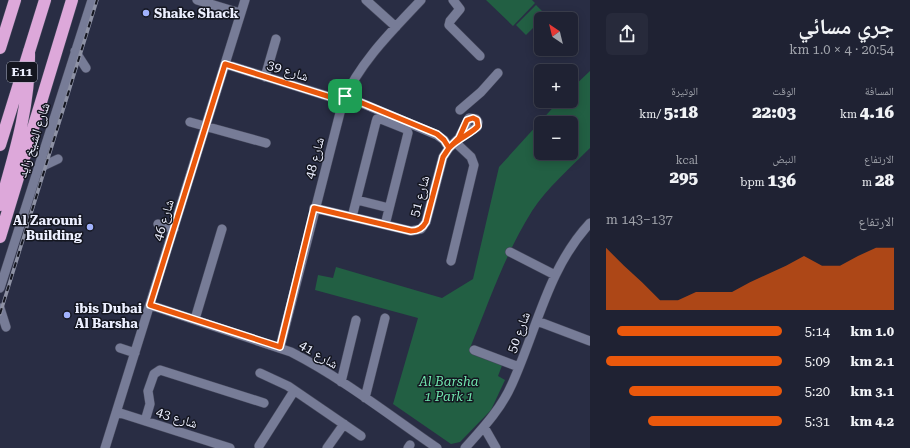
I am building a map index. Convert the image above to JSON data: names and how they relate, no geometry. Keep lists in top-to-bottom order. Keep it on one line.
{"streets":{"highway":["E11"],"street":["شارع 39","شارع الشيخ زايد","شارع 48","شارع 51","شارع 46","شارع 50","شارع 41","شارع 43"]},"crossings":[["شارع 39","شارع 48"],["شارع 39","شارع 51"],["شارع 39","شارع 46"],["شارع 48","شارع 51"],["شارع 48","شارع 41"],["شارع 46","شارع 41"],["شارع 46","شارع 43"]],"parks":["Al Barsha 1 Park 1"],"places":["Shake Shack","Al Zarouni Building","ibis Dubai Al Barsha"],"north":"top left","page":{"heading":["جري مسائي","20:54 · 4 × 1.0 km"],"map_buttons":["+","−"],"stats":[["المسافة","4.16 km"],["الوقت","22:03"],["الوتيرة","5:18 /km"],["الارتفاع","28 m"],["النبض","136 bpm"],["kcal","295"]],"chart":["الارتفاع","137–143 m"],"list":[{"name":"1.0 km","note":"5:14"},{"name":"2.1 km","note":"5:09"},{"name":"3.1 km","note":"5:20"},{"name":"4.2 km","note":"5:31"}]}}
